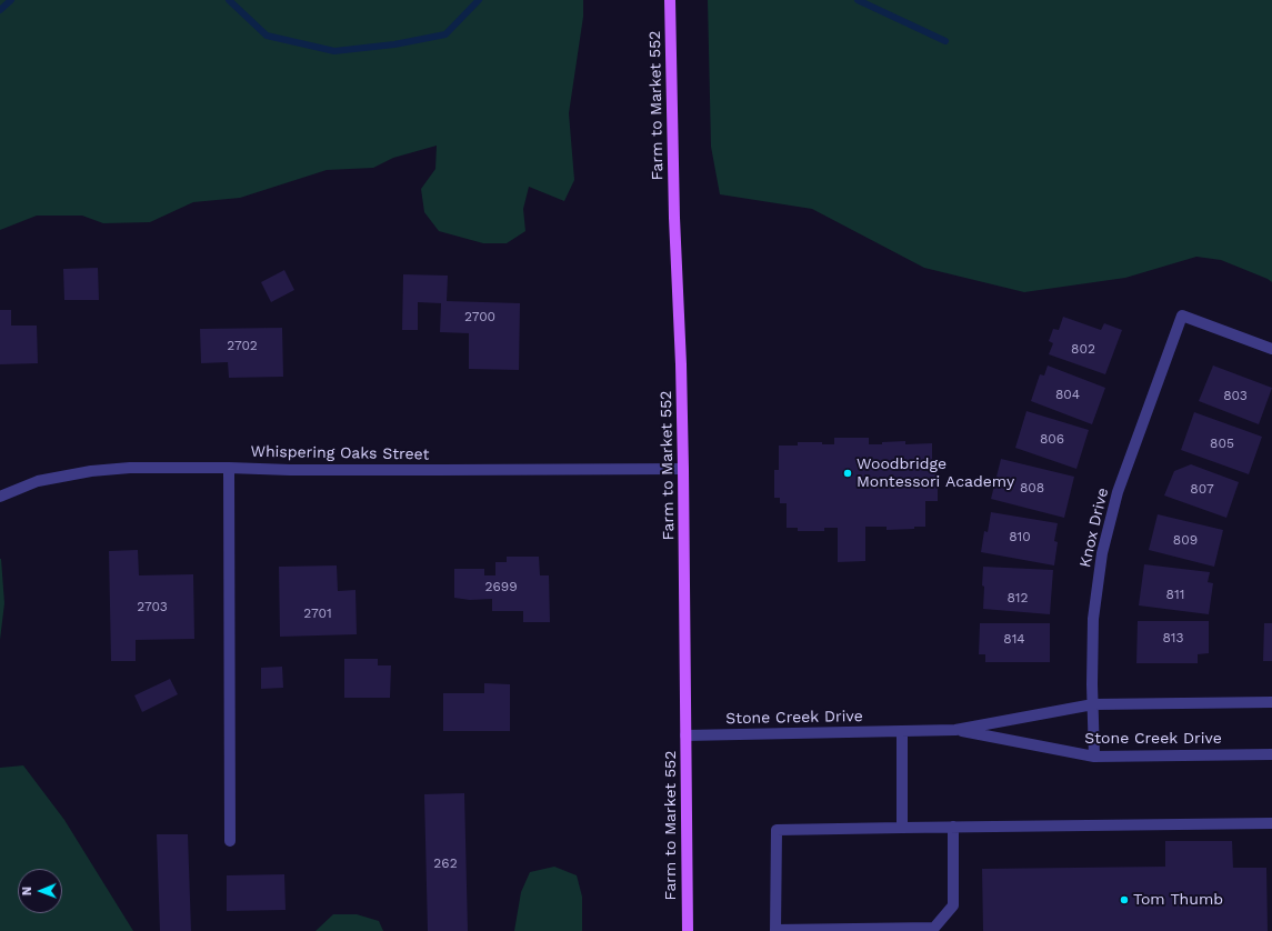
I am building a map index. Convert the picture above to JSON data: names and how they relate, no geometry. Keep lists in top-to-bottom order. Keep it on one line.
{"streets":{"main road":["Farm to Market 552"],"street":["Whispering Oaks Street","Knox Drive","Stone Creek Drive"]},"crossings":[["Farm to Market 552","Whispering Oaks Street"],["Farm to Market 552","Stone Creek Drive"],["Knox Drive","Stone Creek Drive"]],"places":["Woodbridge Montessori Academy","Tom Thumb"],"house_numbers":["2700","2702","802","804","803","806","805","808","807","810","809","2699","811","812","2703","2701","813","814","262"],"north":"left"}
